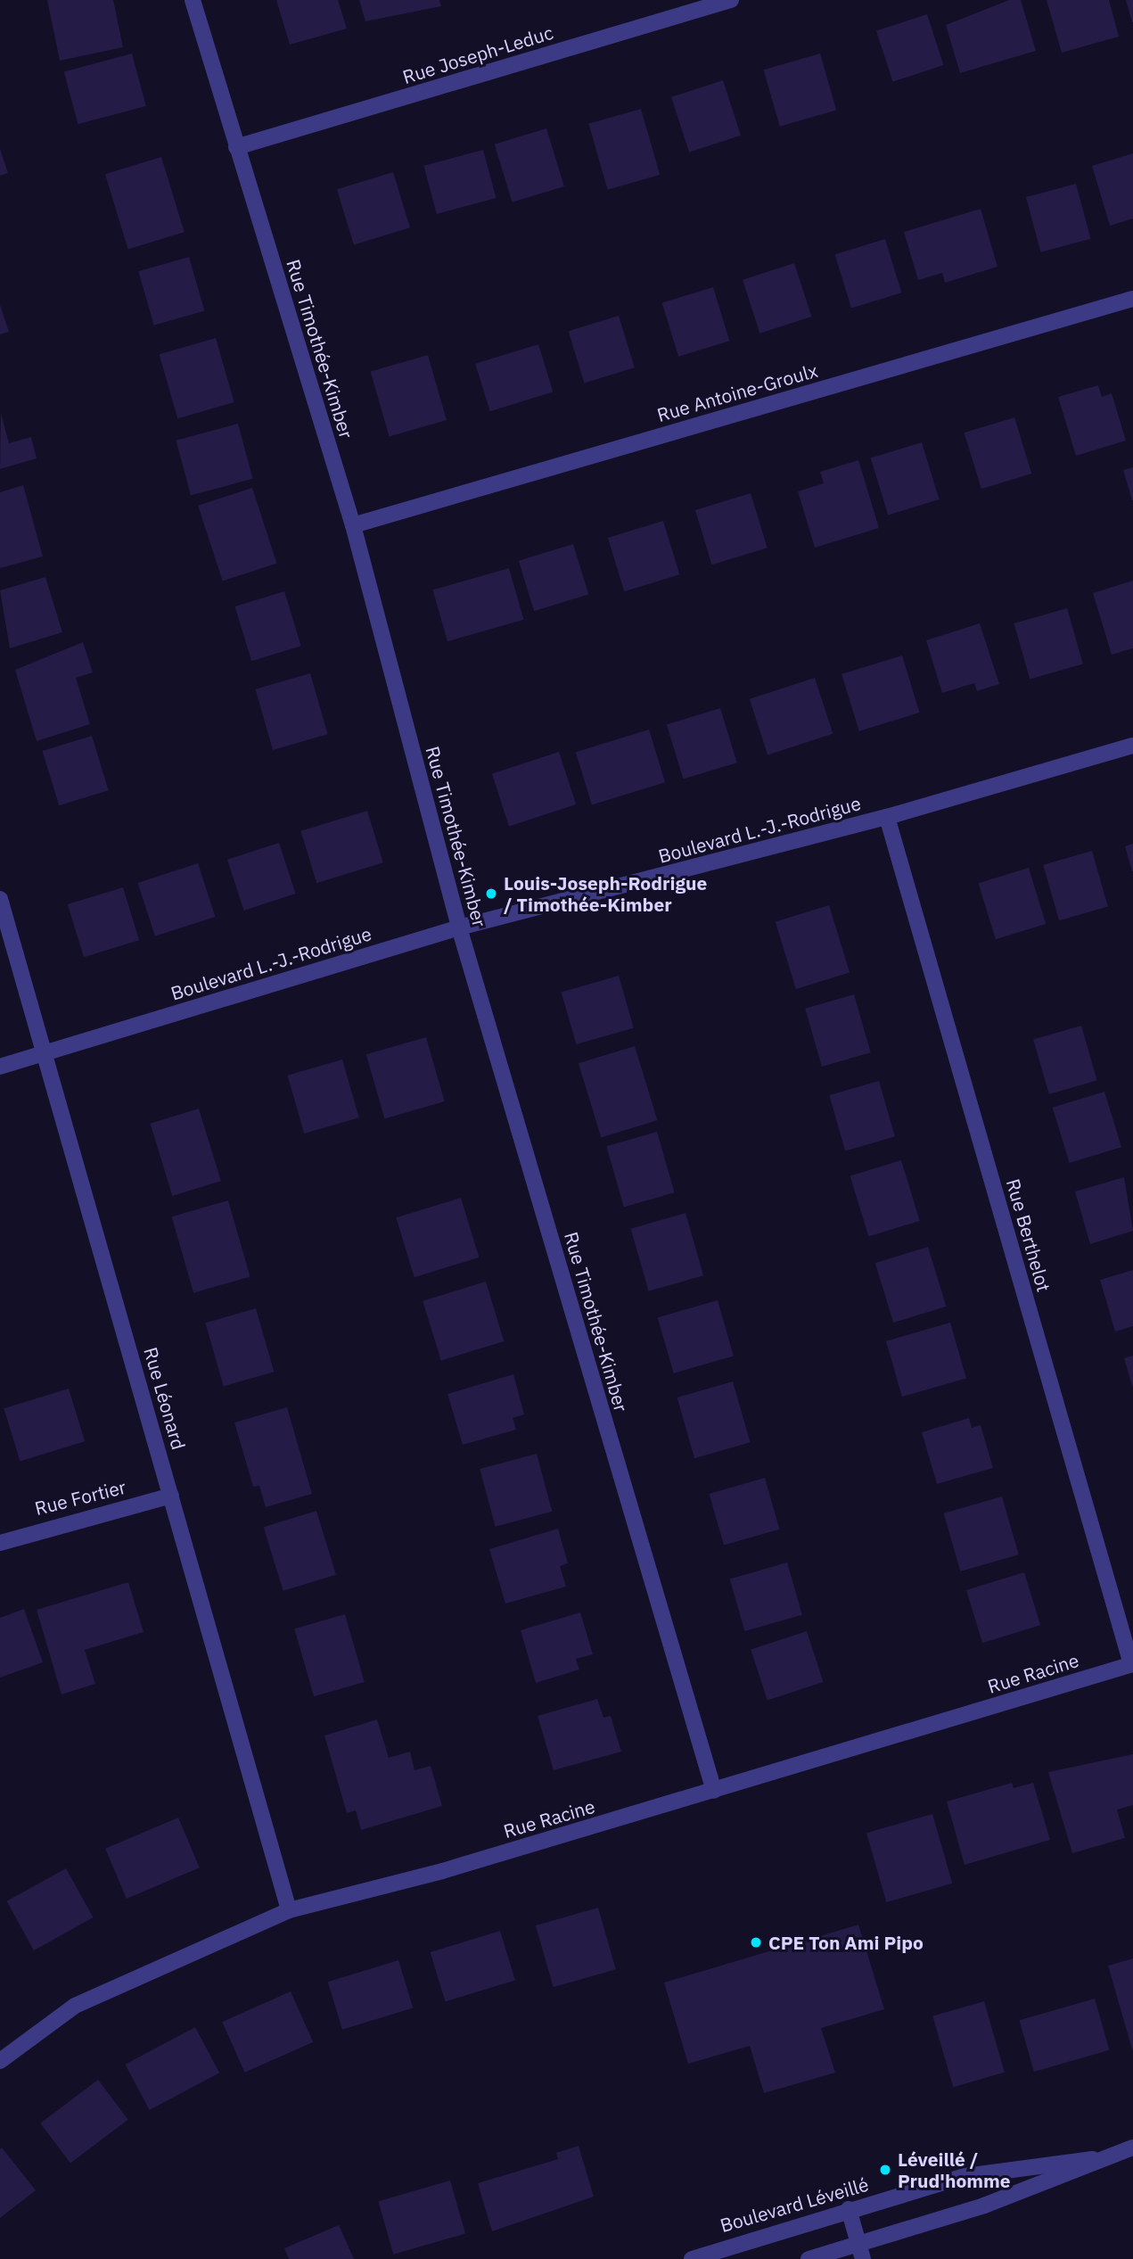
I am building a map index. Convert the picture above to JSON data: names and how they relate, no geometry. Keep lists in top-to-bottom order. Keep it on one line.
{"streets":{"street":["Rue Joseph-Leduc","Rue Timothée-Kimber","Rue Antoine-Groulx","Boulevard L.-J.-Rodrigue","Rue Berthelot","Rue Léonard","Rue Fortier","Rue Racine","Boulevard Léveillé"]},"crossings":[["Rue Joseph-Leduc","Rue Timothée-Kimber"],["Rue Timothée-Kimber","Rue Antoine-Groulx"],["Rue Timothée-Kimber","Boulevard L.-J.-Rodrigue"],["Rue Timothée-Kimber","Rue Racine"],["Boulevard L.-J.-Rodrigue","Rue Berthelot"],["Boulevard L.-J.-Rodrigue","Rue Léonard"],["Rue Berthelot","Rue Racine"],["Rue Léonard","Rue Fortier"],["Rue Léonard","Rue Racine"]],"places":["Louis-Joseph-Rodrigue / Timothée-Kimber","CPE Ton Ami Pipo","Léveillé / Prud'homme"]}
